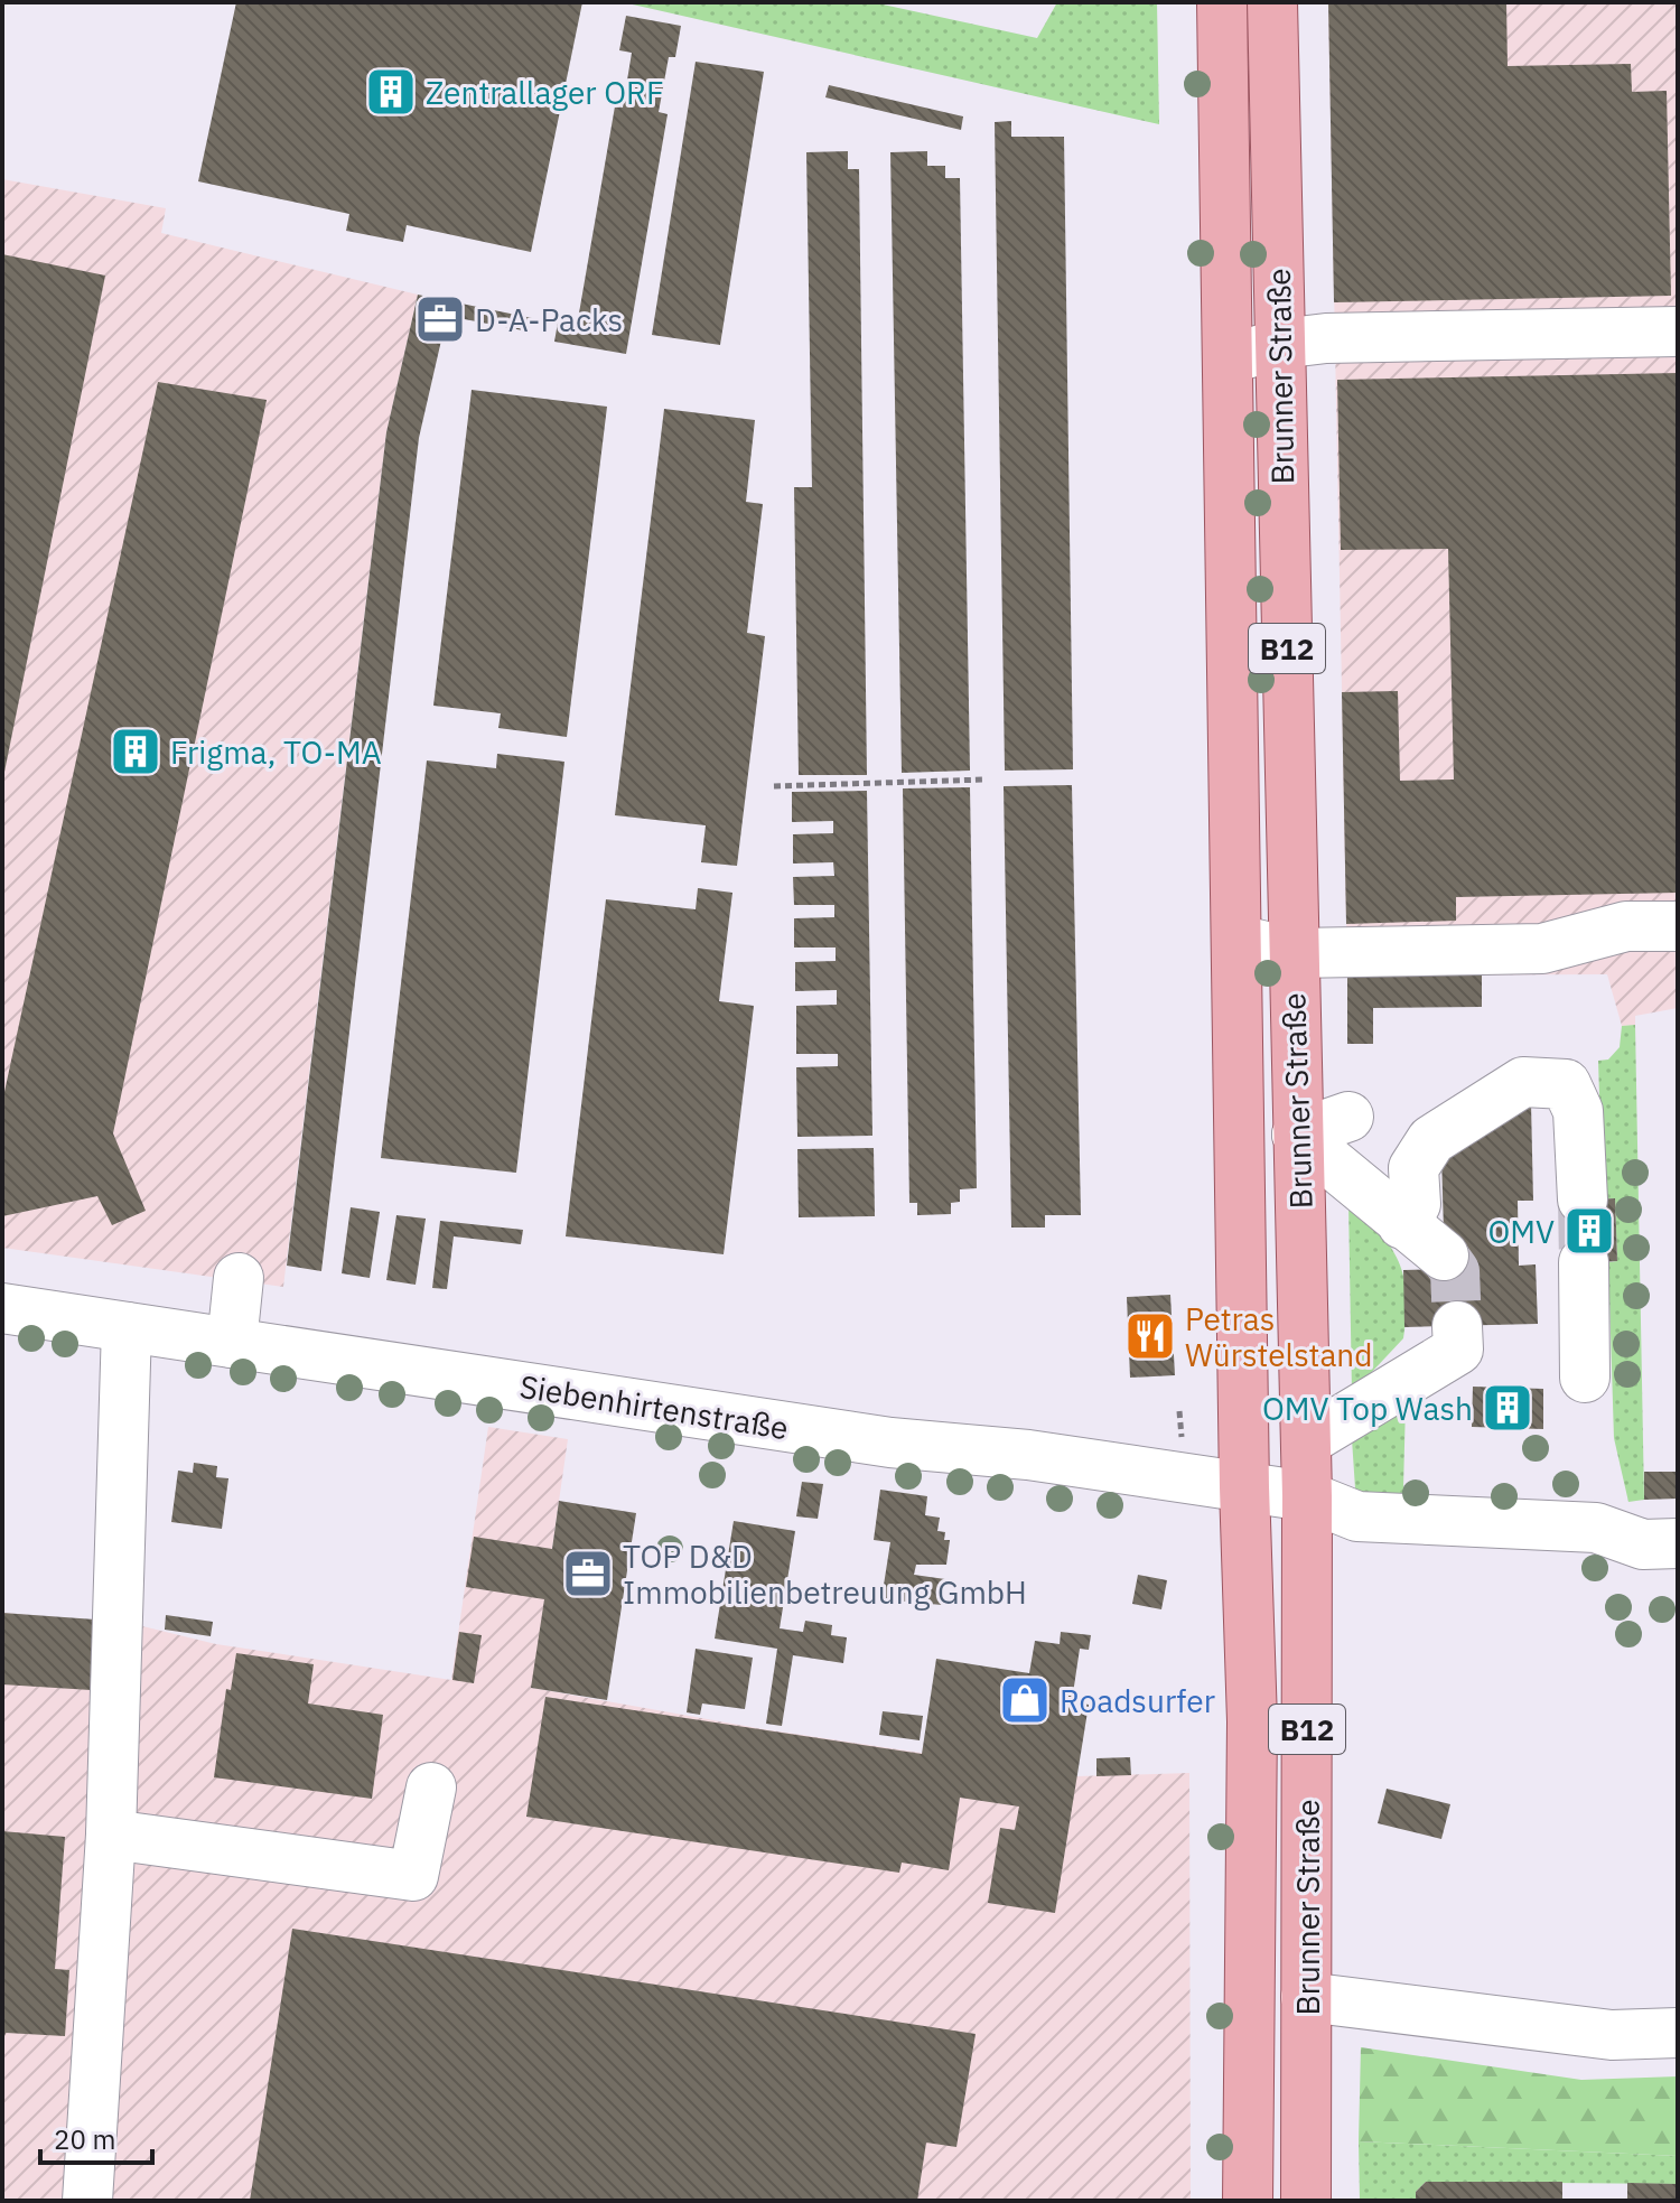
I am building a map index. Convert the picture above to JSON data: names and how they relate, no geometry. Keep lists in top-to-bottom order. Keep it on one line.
{"streets":{"main road":["Brunner Straße","B12"],"street":["Siebenhirtenstraße"]},"crossings":[["Brunner Straße","Siebenhirtenstraße"]],"places":{"building":["Zentrallager ORF","Frigma, TO-MA","OMV","OMV Top Wash"],"office":["D-A-Packs","TOP D&D Immobilienbetreuung GmbH"],"restaurant":["Petras Würstelstand"],"shop":["Roadsurfer"]},"scale_bar":"20 m"}
